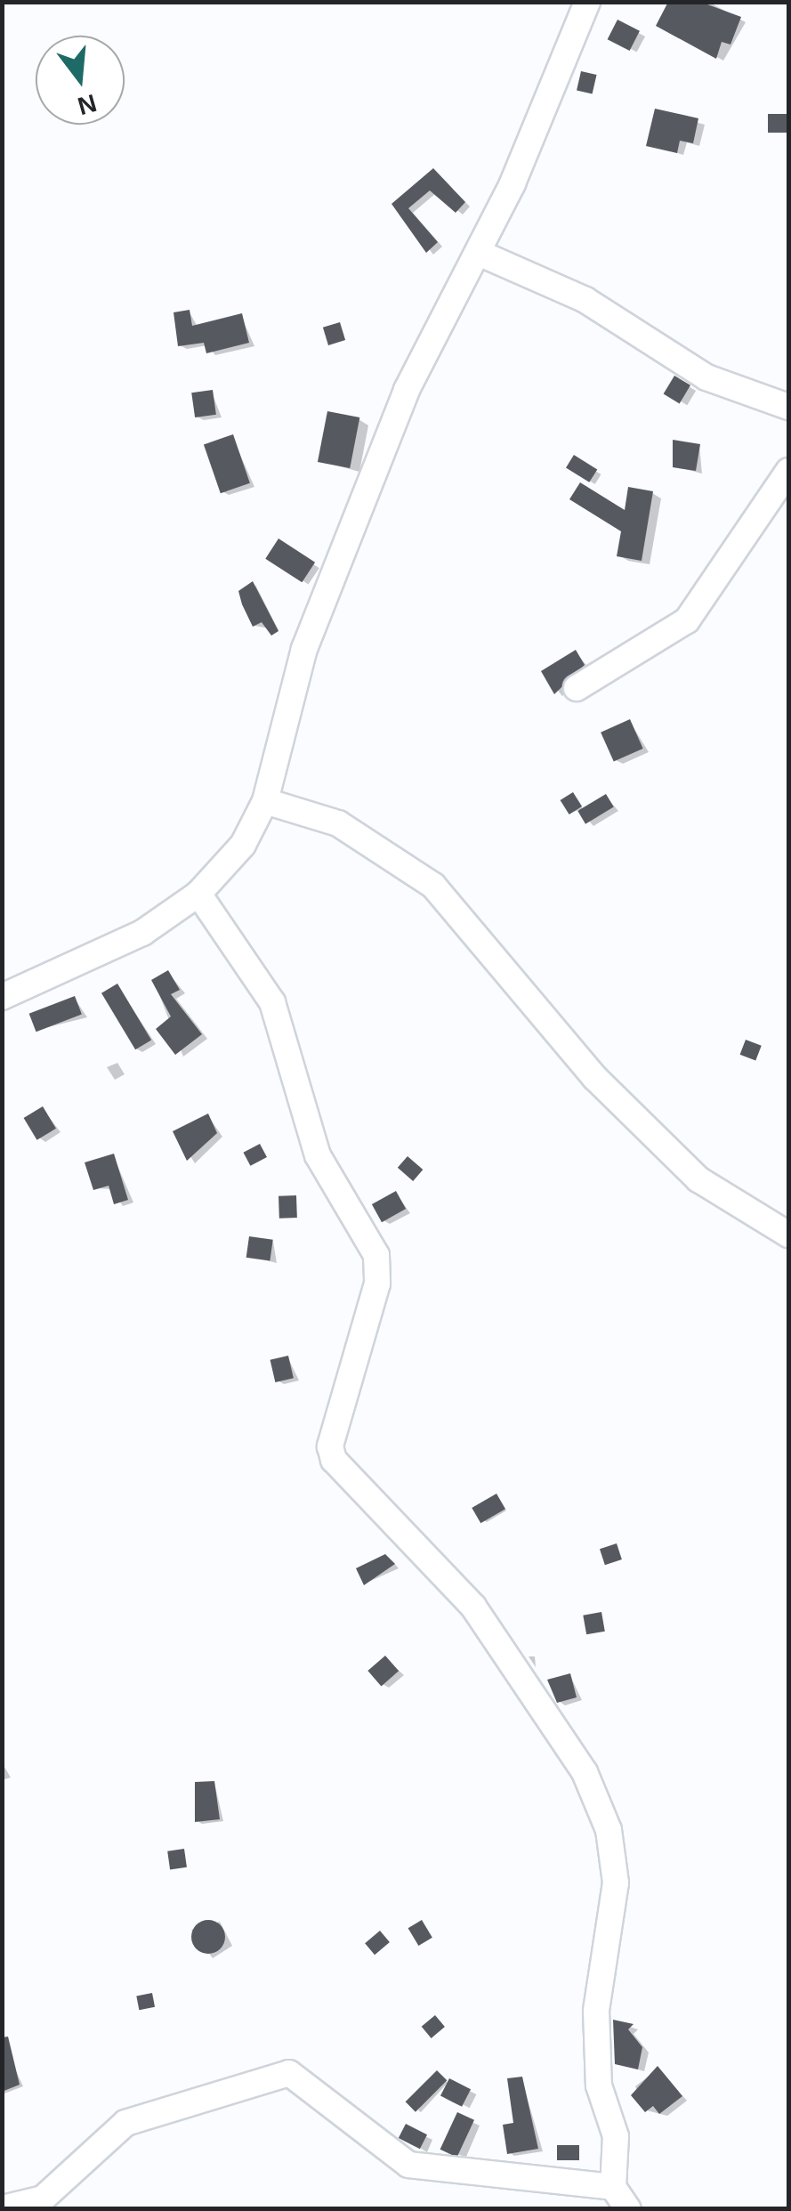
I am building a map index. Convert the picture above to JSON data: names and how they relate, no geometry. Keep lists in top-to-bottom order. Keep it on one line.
{"north":"bottom"}
